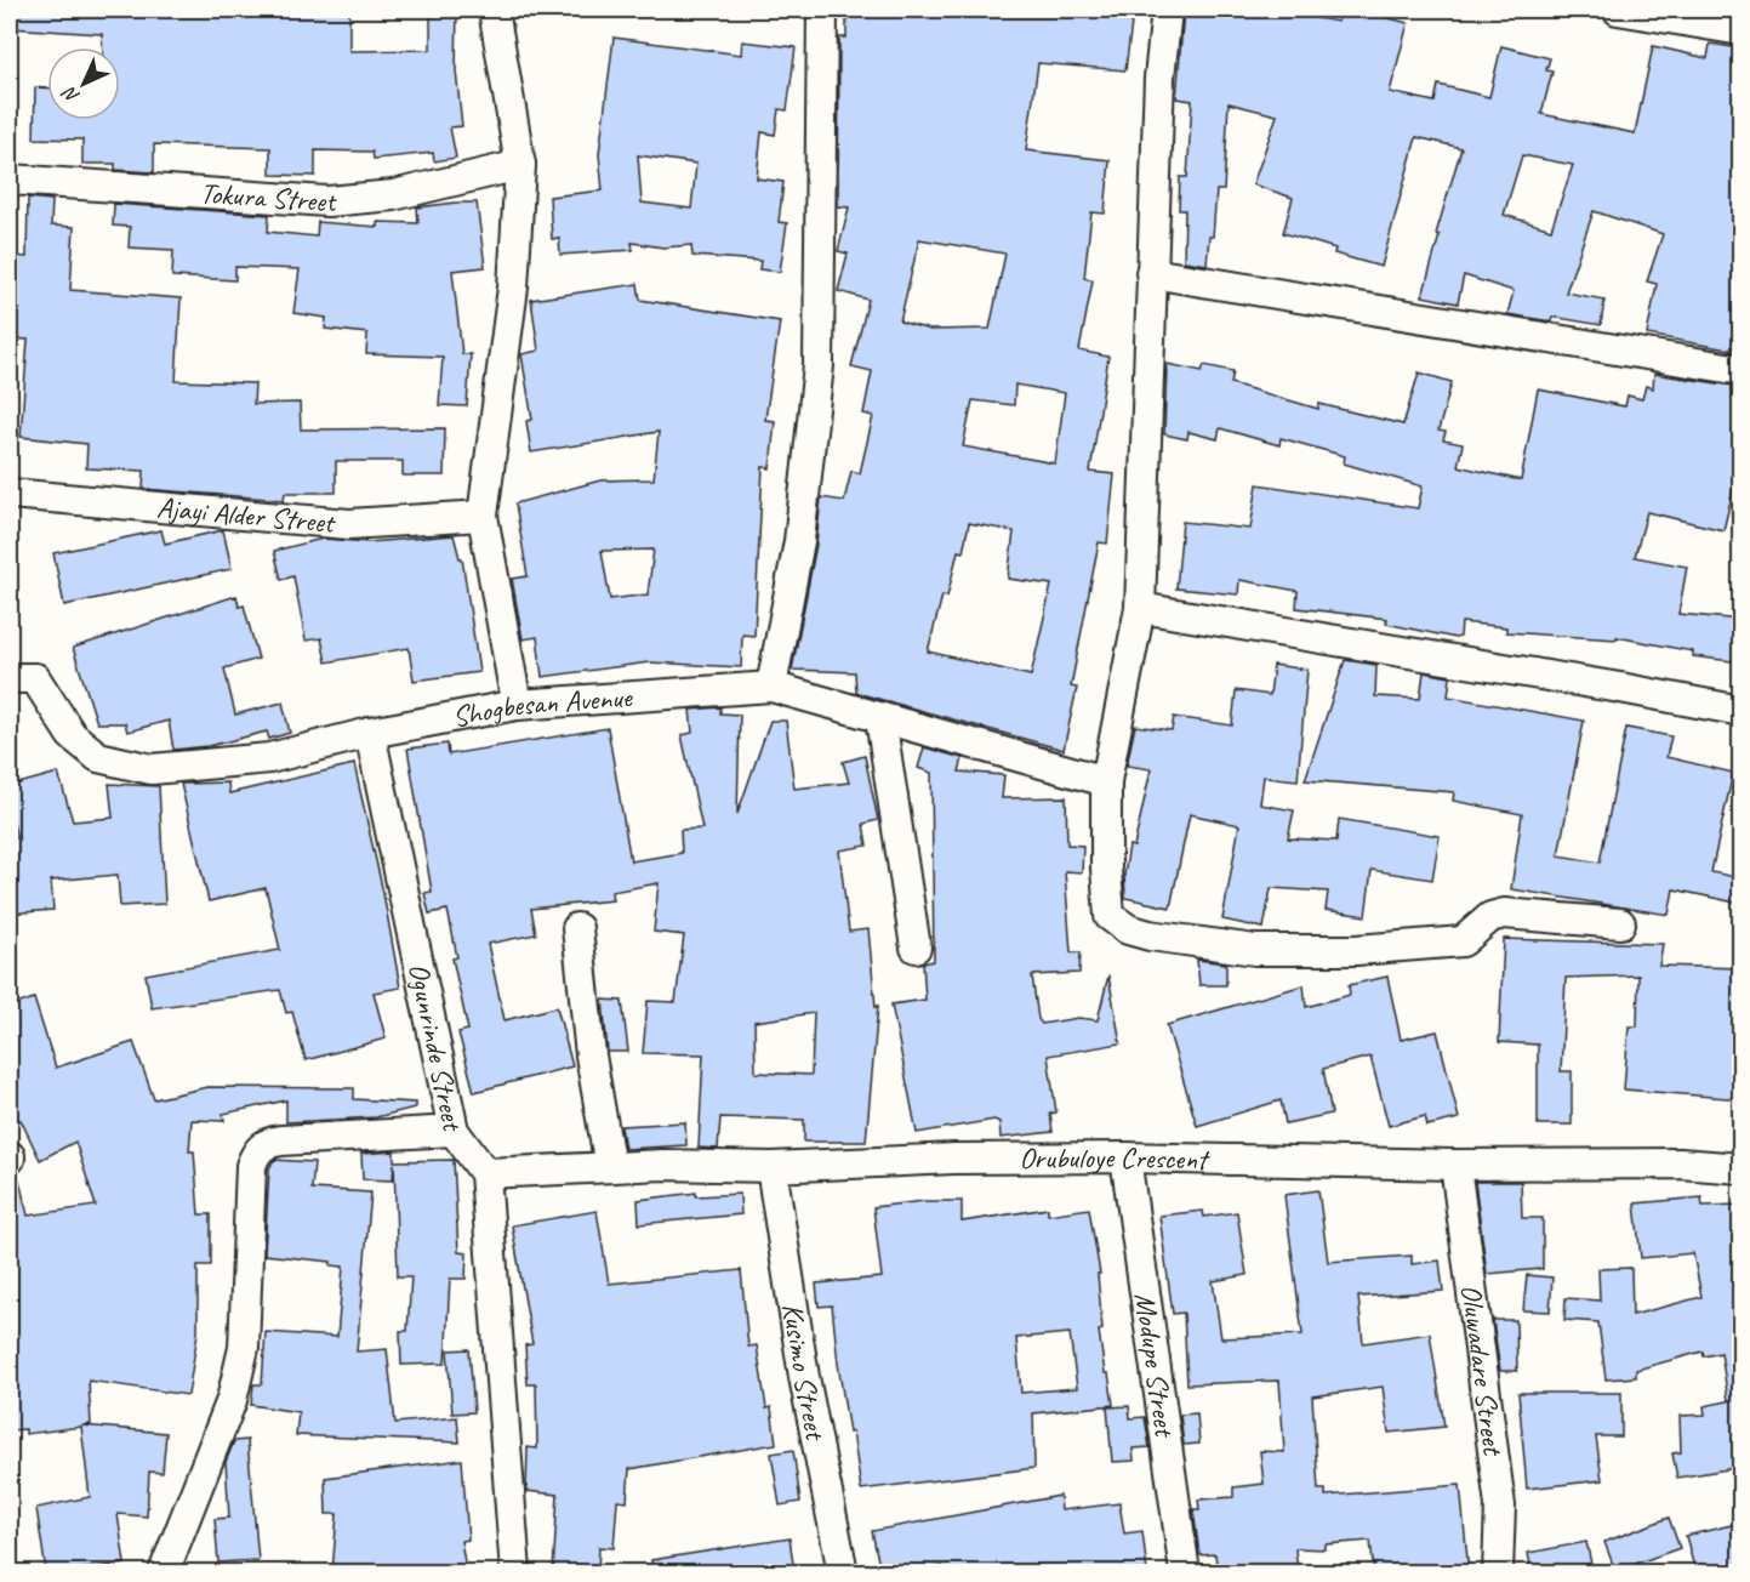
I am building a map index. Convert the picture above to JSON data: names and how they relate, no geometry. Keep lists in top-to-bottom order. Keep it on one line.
{"streets":{"street":["Tokura Street","Ajayi Alder Street","Shogbesan Avenue","Ogunrinde Street","Orubuloye Crescent","Modupe Street","Oluwadare Street","Kusimo Street"]},"crossings":[["Shogbesan Avenue","Ogunrinde Street"],["Ogunrinde Street","Orubuloye Crescent"],["Orubuloye Crescent","Modupe Street"],["Orubuloye Crescent","Oluwadare Street"],["Orubuloye Crescent","Kusimo Street"]],"north":"bottom left"}
